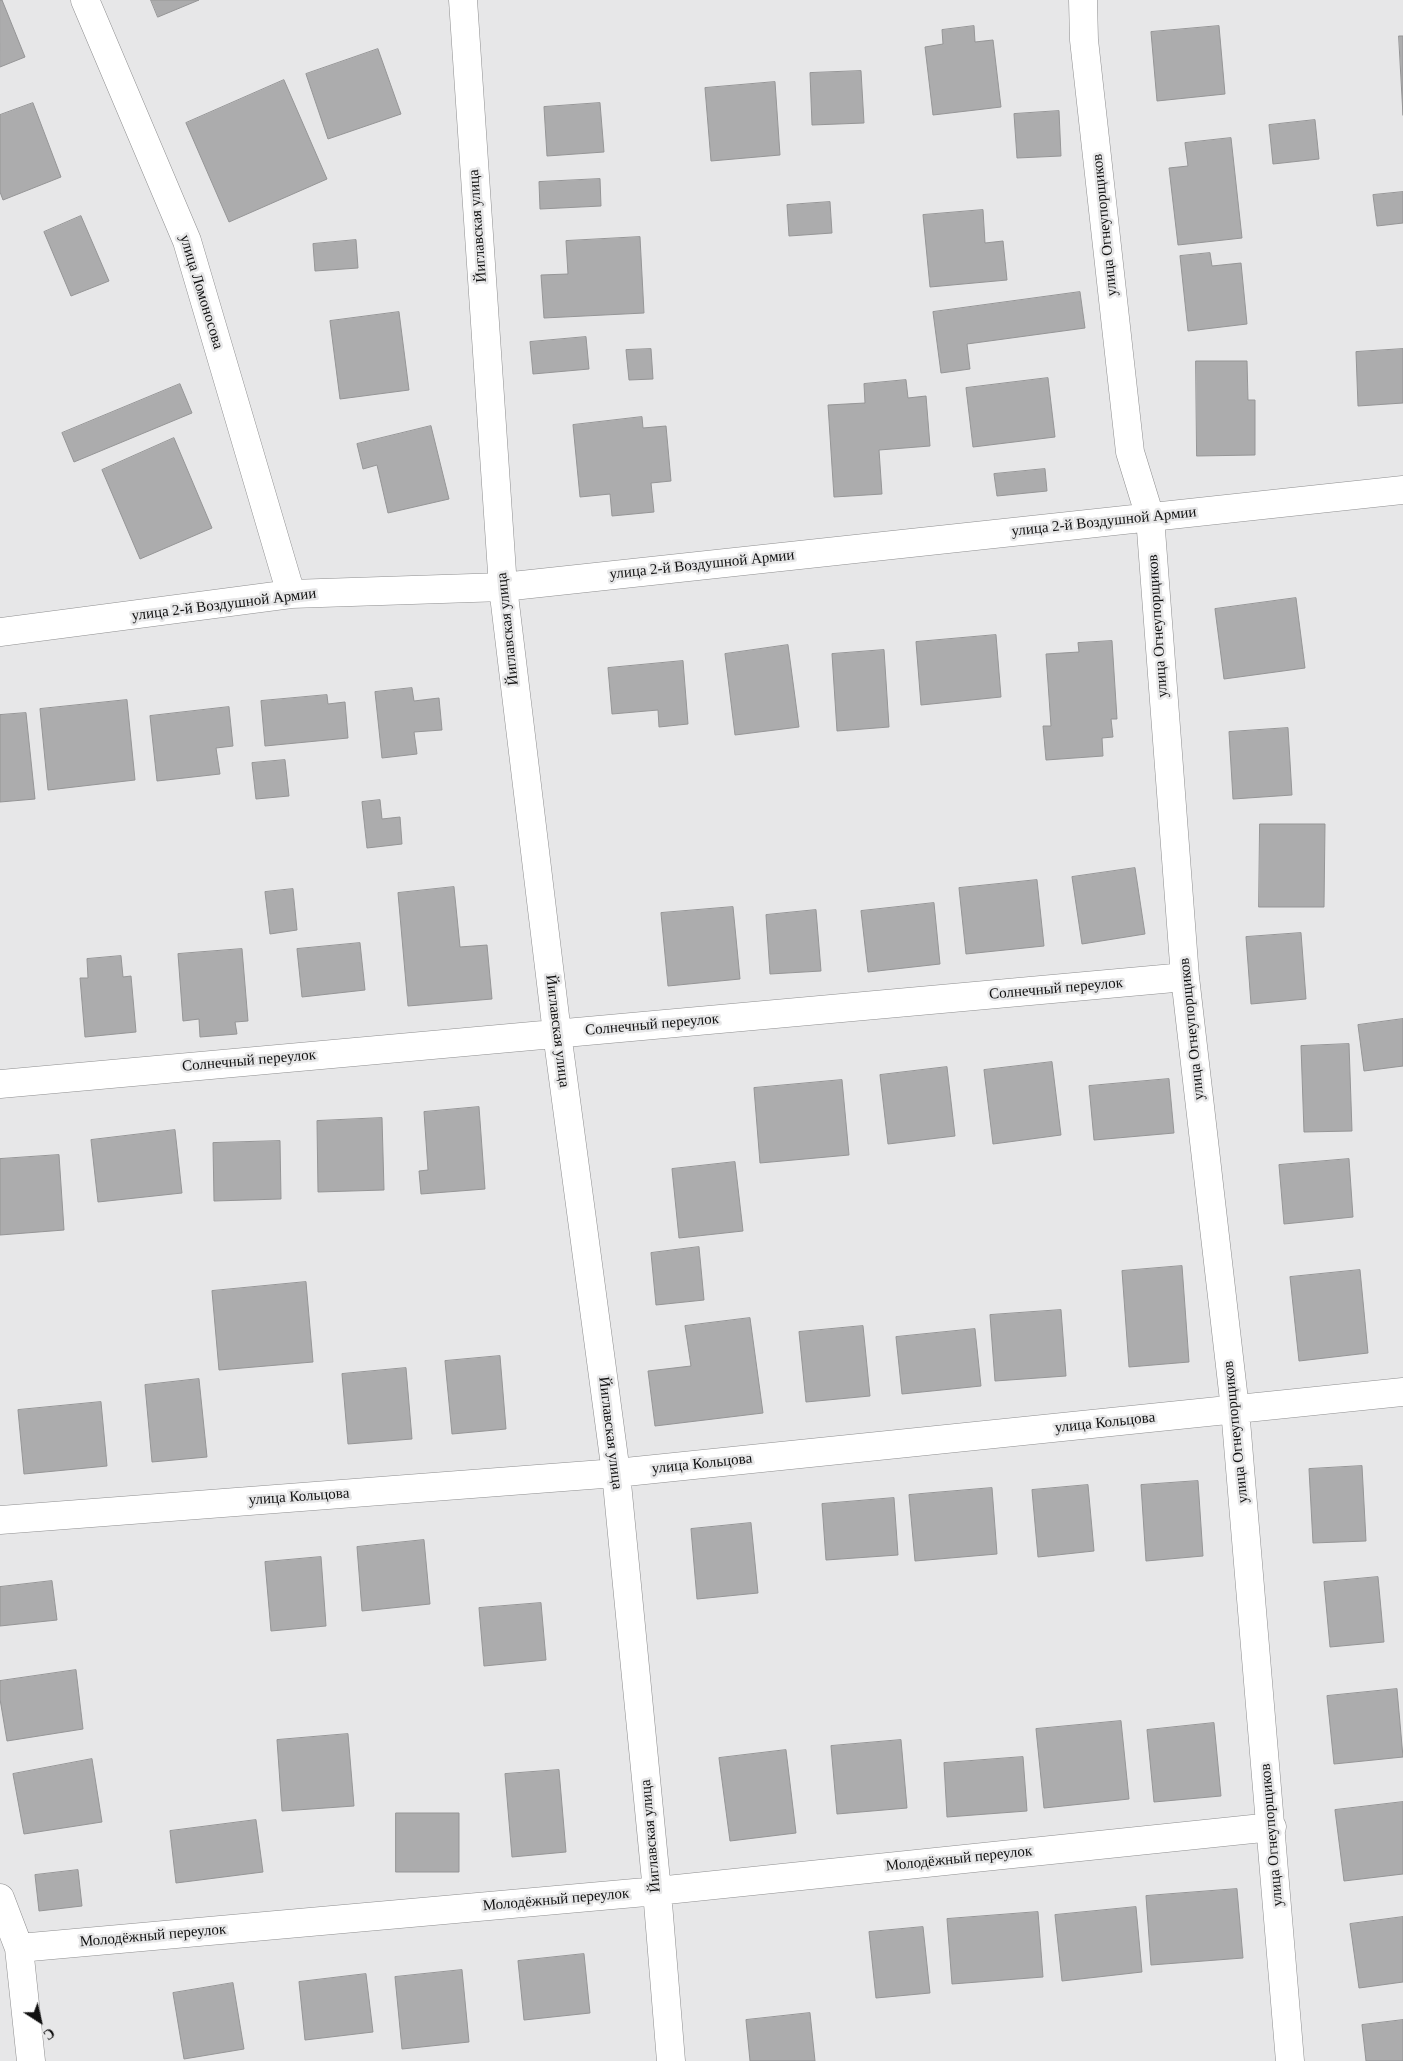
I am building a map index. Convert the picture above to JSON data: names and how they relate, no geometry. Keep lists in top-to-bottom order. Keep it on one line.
{"streets":{"street":["улица Огнеупорщиков","Йиглавская улица","улица Ломоносова","улица 2-й Воздушной Армии","Солнечный переулок","улица Кольцова","Молодёжный переулок"]},"crossings":[["улица Огнеупорщиков","улица 2-й Воздушной Армии"],["улица Огнеупорщиков","Солнечный переулок"],["улица Огнеупорщиков","улица Кольцова"],["улица Огнеупорщиков","Молодёжный переулок"],["Йиглавская улица","улица 2-й Воздушной Армии"],["Йиглавская улица","Солнечный переулок"],["Йиглавская улица","улица Кольцова"],["Йиглавская улица","Молодёжный переулок"],["улица Ломоносова","улица 2-й Воздушной Армии"]],"north":"bottom right"}
